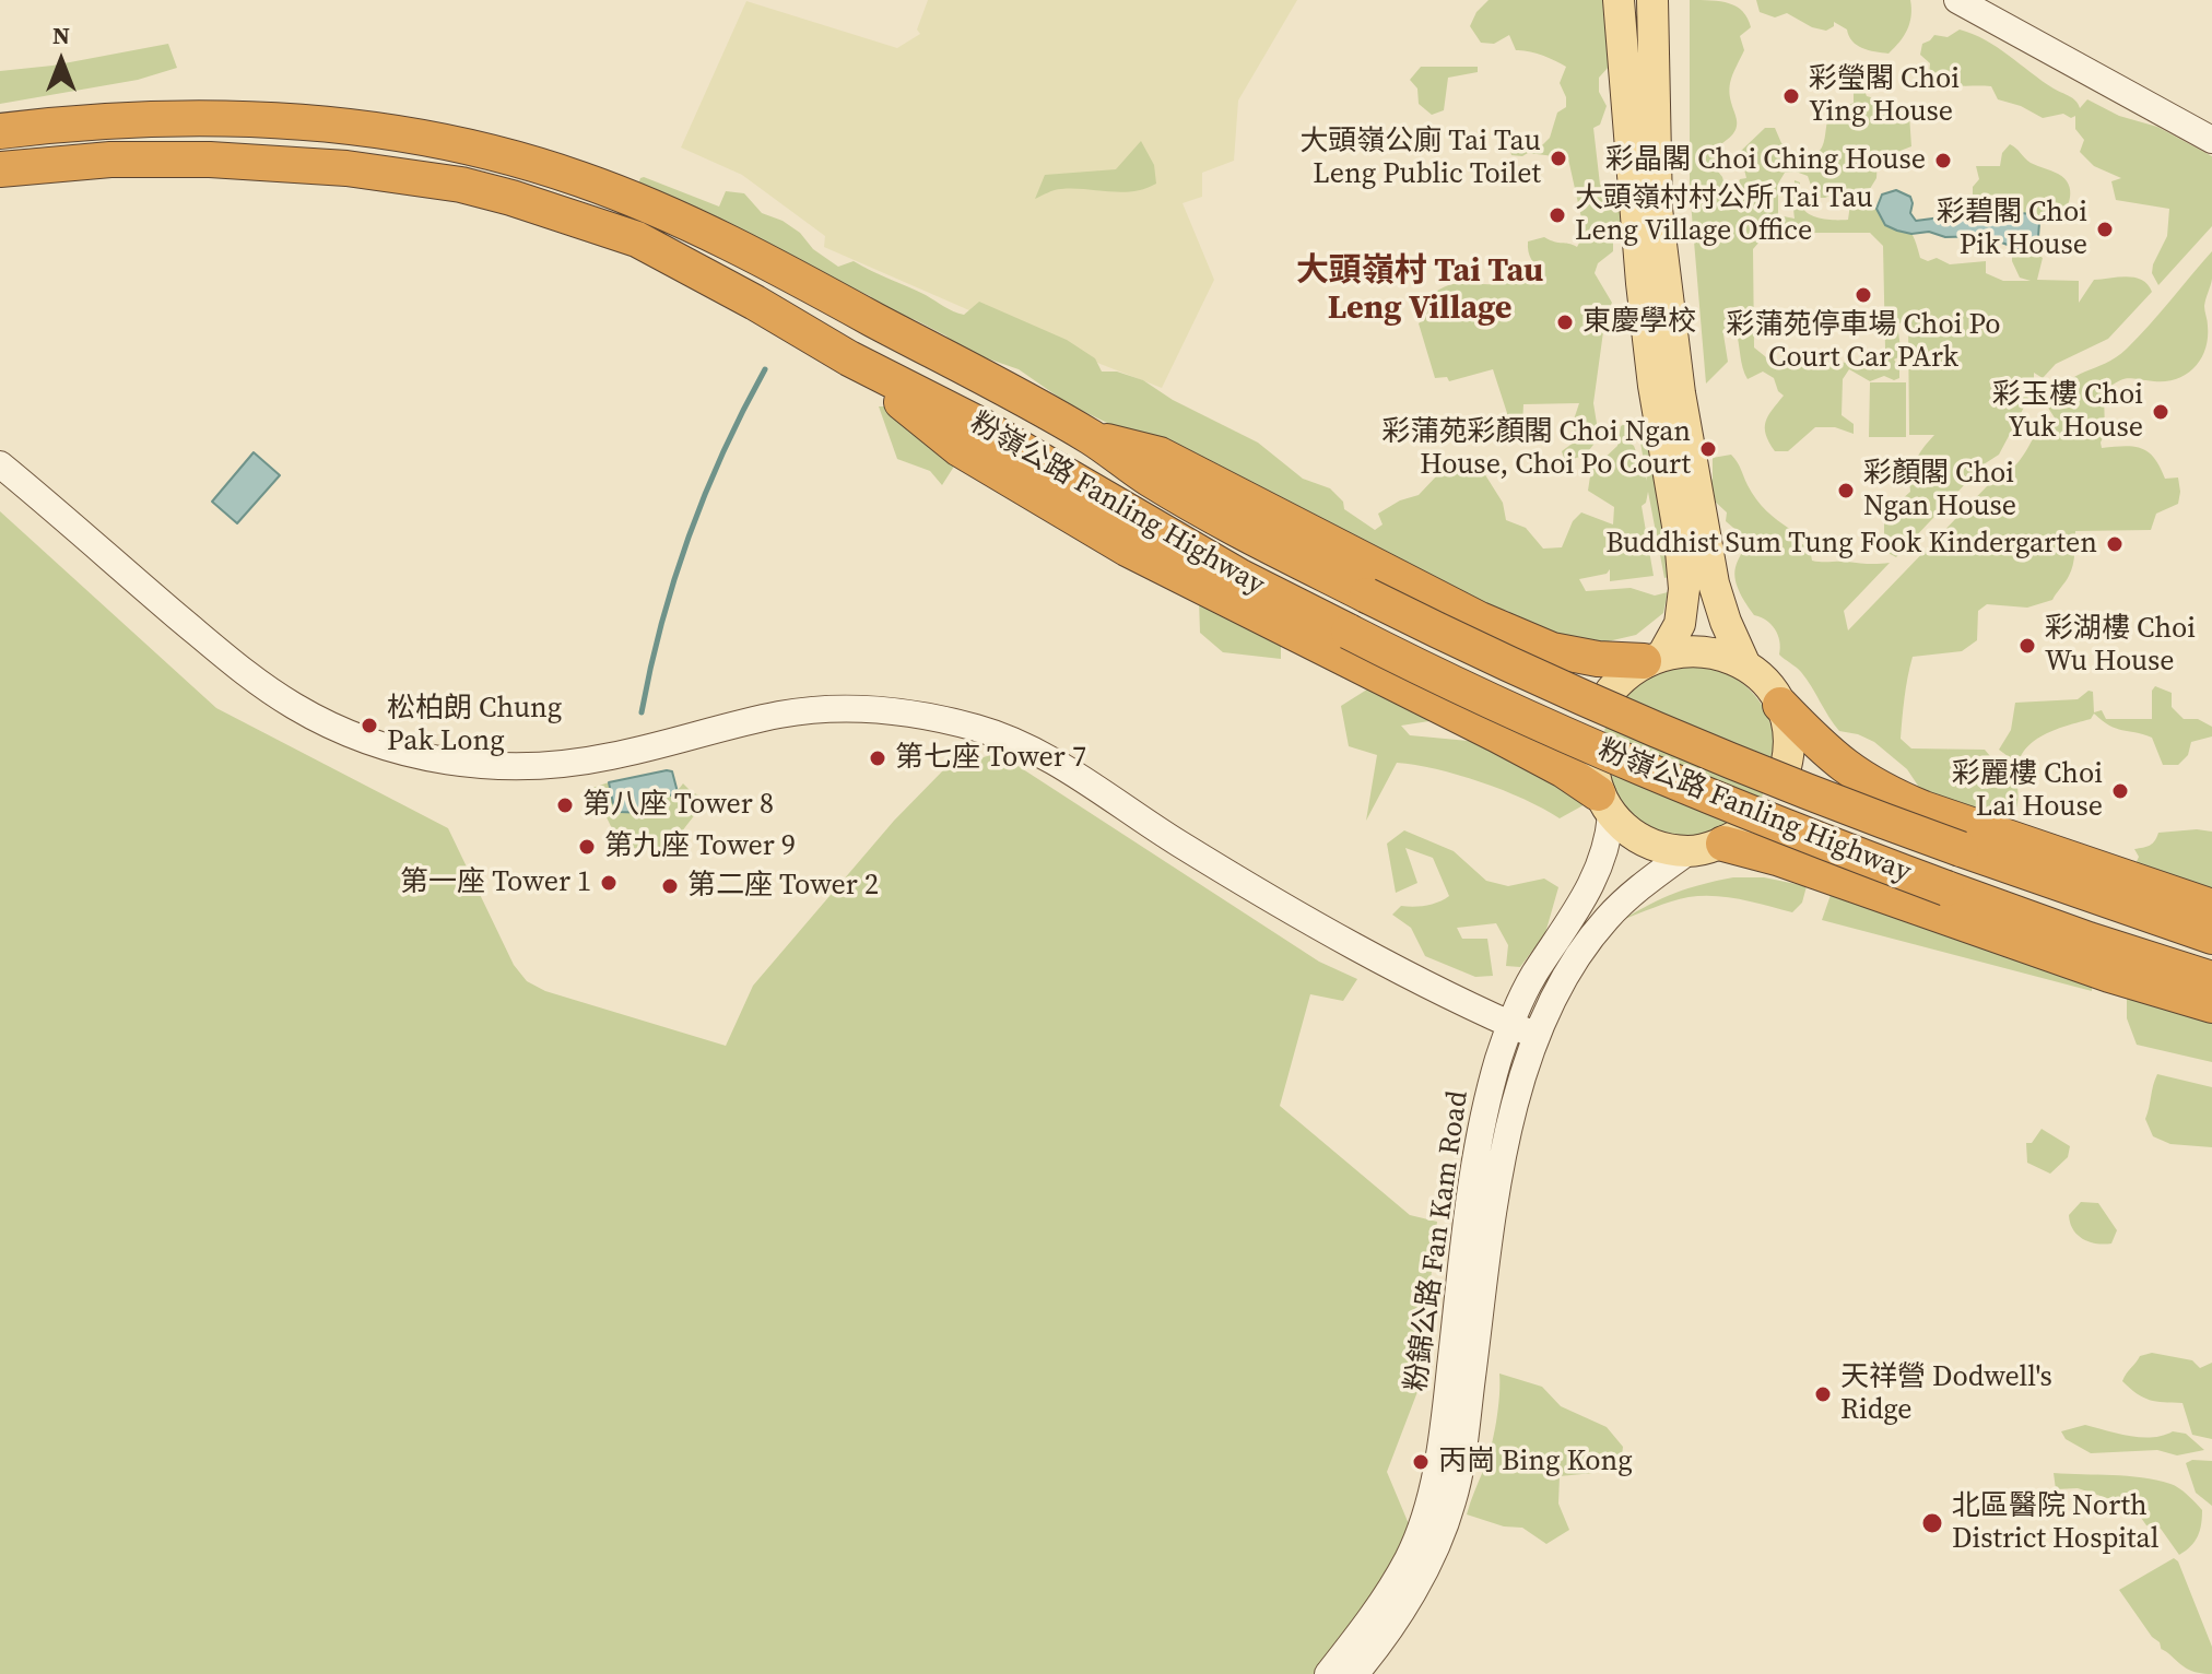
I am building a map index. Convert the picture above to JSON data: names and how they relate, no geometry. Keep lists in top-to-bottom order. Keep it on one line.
{"streets":{"highway":["粉嶺公路 Fanling Highway"],"main road":["粉錦公路 Fan Kam Road"]},"districts":["大頭嶺村 Tai Tau Leng Village"],"places":["彩瑩閣 Choi Ying House","大頭嶺公廁 Tai Tau Leng Public Toilet","彩晶閣 Choi Ching House","大頭嶺村村公所 Tai Tau Leng Village Office","彩碧閣 Choi Pik House","彩蒲苑停車場 Choi Po Court Car PArk","東慶學校","彩玉樓 Choi Yuk House","彩蒲苑彩顏閣 Choi Ngan House, Choi Po Court","彩顏閣 Choi Ngan House","Buddhist Sum Tung Fook Kindergarten","彩湖樓 Choi Wu House","松柏朗 Chung Pak Long","第七座 Tower 7","彩麗樓 Choi Lai House","第八座 Tower 8","第九座 Tower 9","第一座 Tower 1","第二座 Tower 2","天祥營 Dodwell's Ridge","丙崗 Bing Kong","北區醫院 North District Hospital"],"north":"top"}
